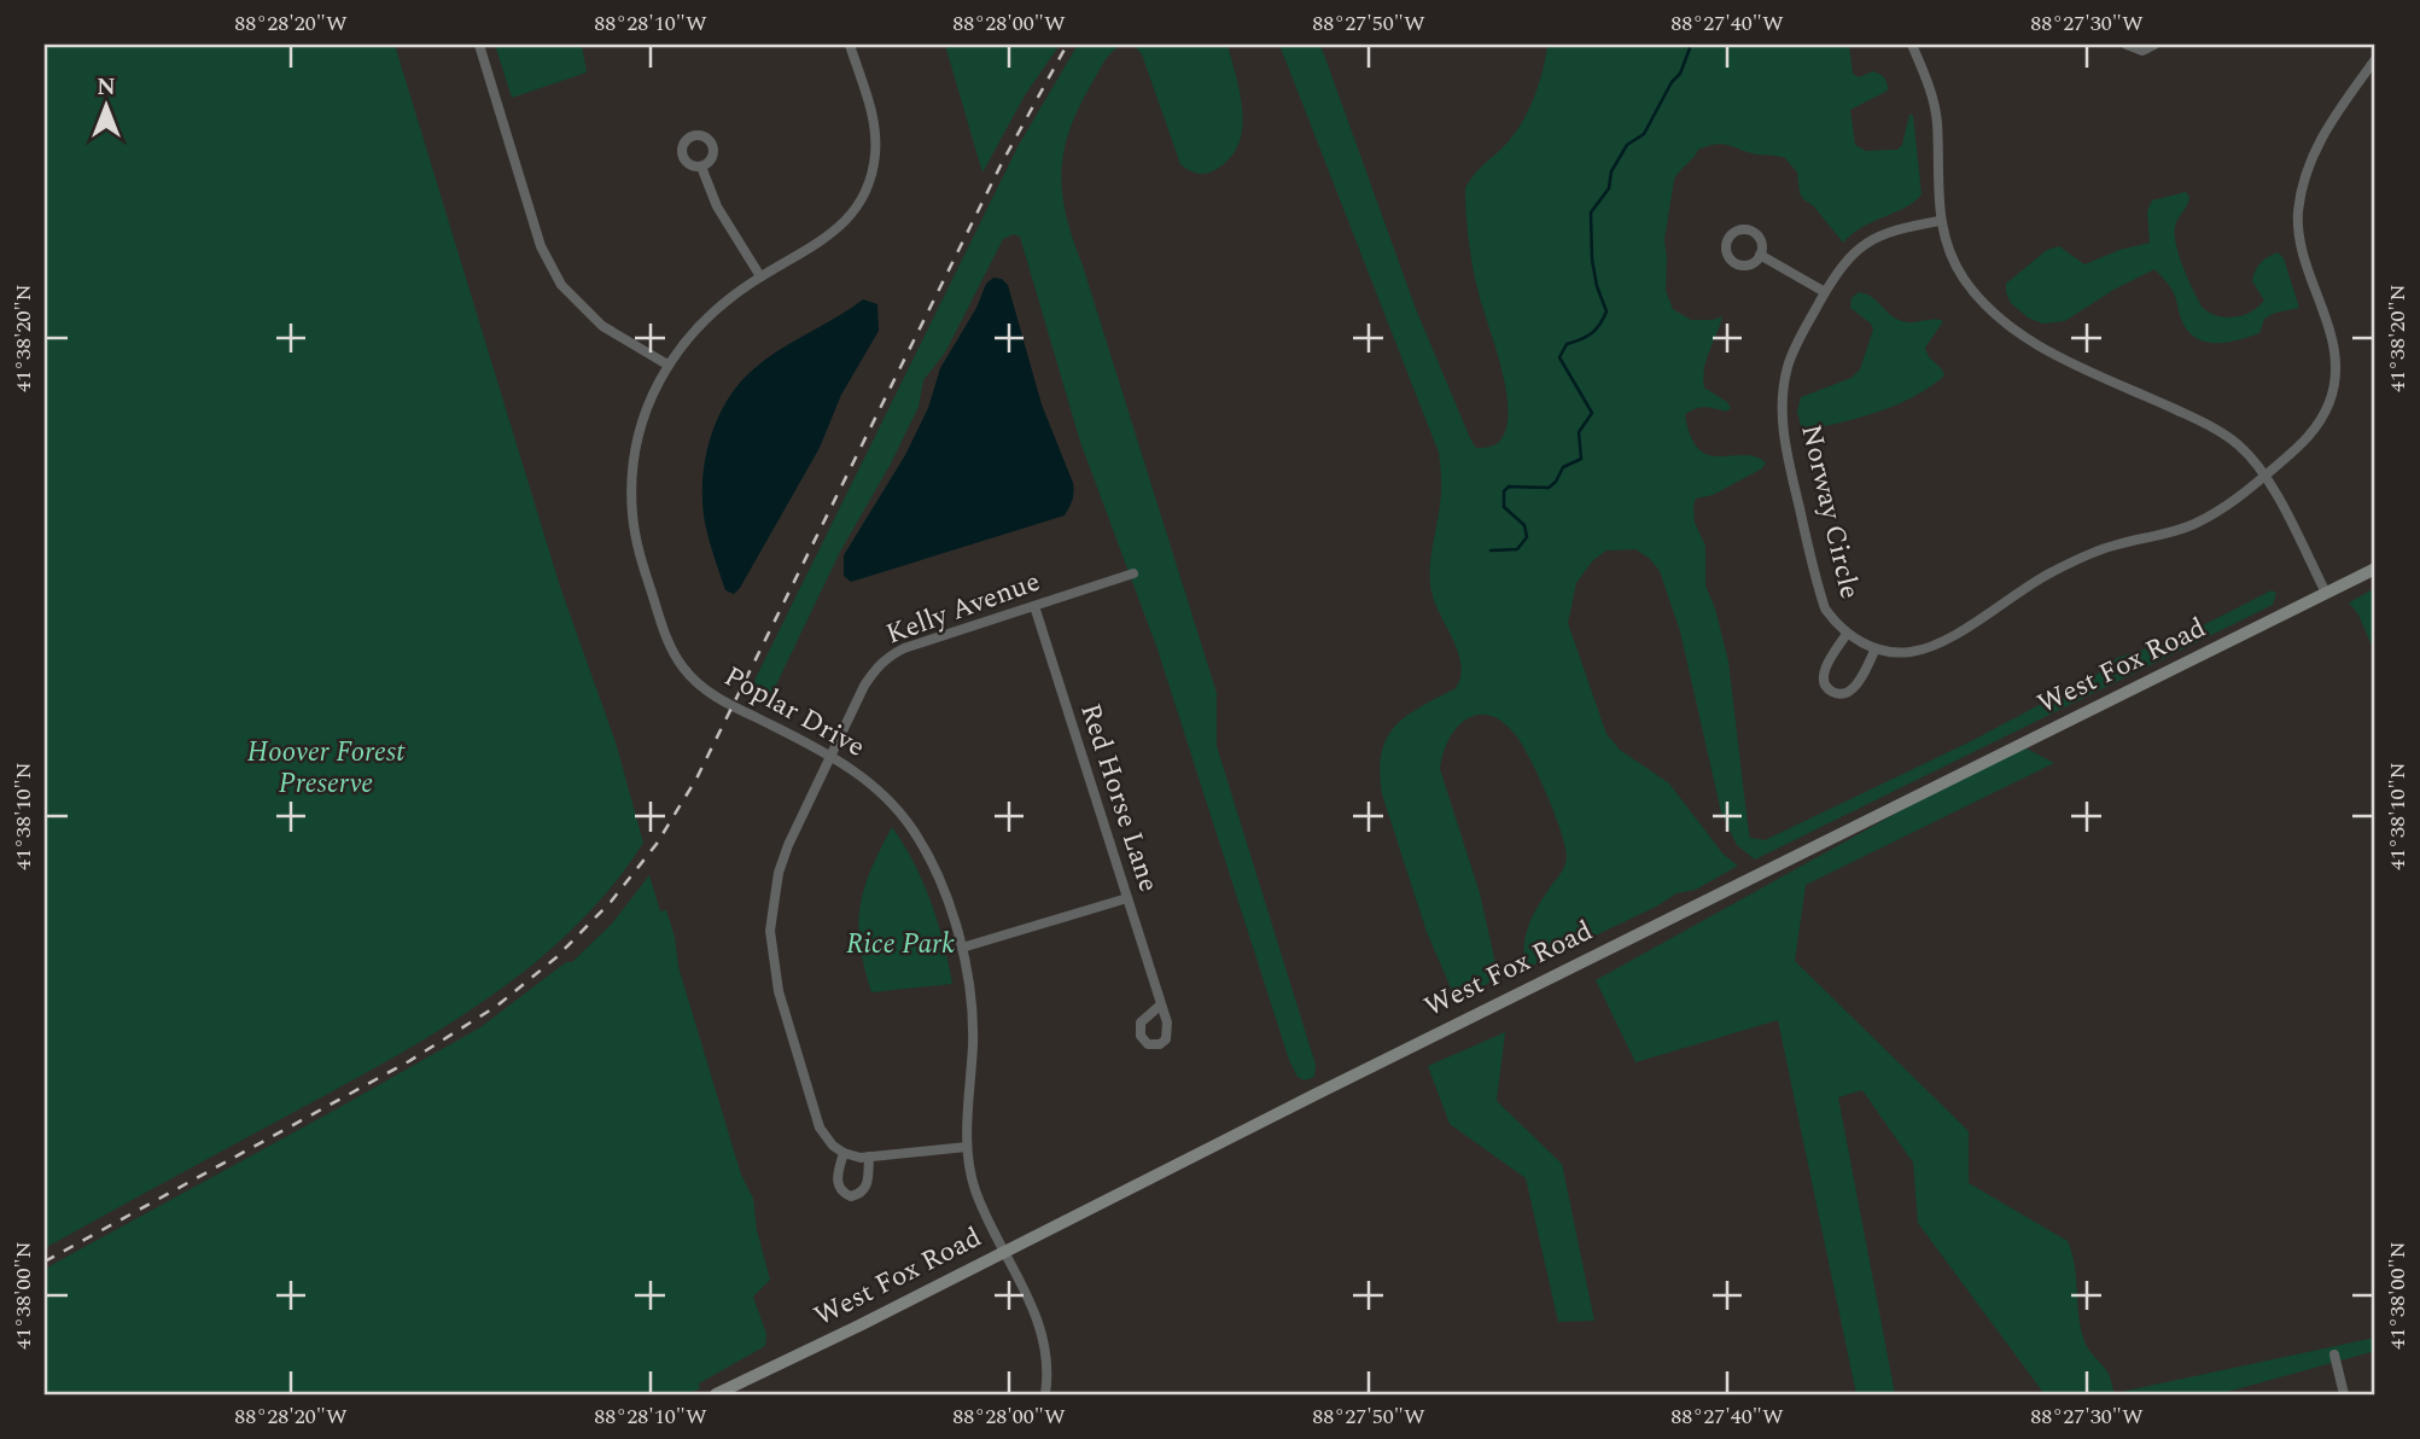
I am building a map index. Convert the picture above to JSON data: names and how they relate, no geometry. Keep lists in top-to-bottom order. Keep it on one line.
{"streets":{"street":["Norway Circle","Kelly Avenue","West Fox Road","Poplar Drive","Red Horse Lane"]},"crossings":[["Kelly Avenue","Poplar Drive"],["Kelly Avenue","Red Horse Lane"],["West Fox Road","Poplar Drive"]],"parks":["Hoover Forest Preserve","Rice Park"],"north":"top","coordinates":["88°28'20\"W","88°28'10\"W","88°28'00\"W","88°27'50\"W","88°27'40\"W","88°27'30\"W","41°38'20\"N","41°38'10\"N","41°38'00\"N"]}
